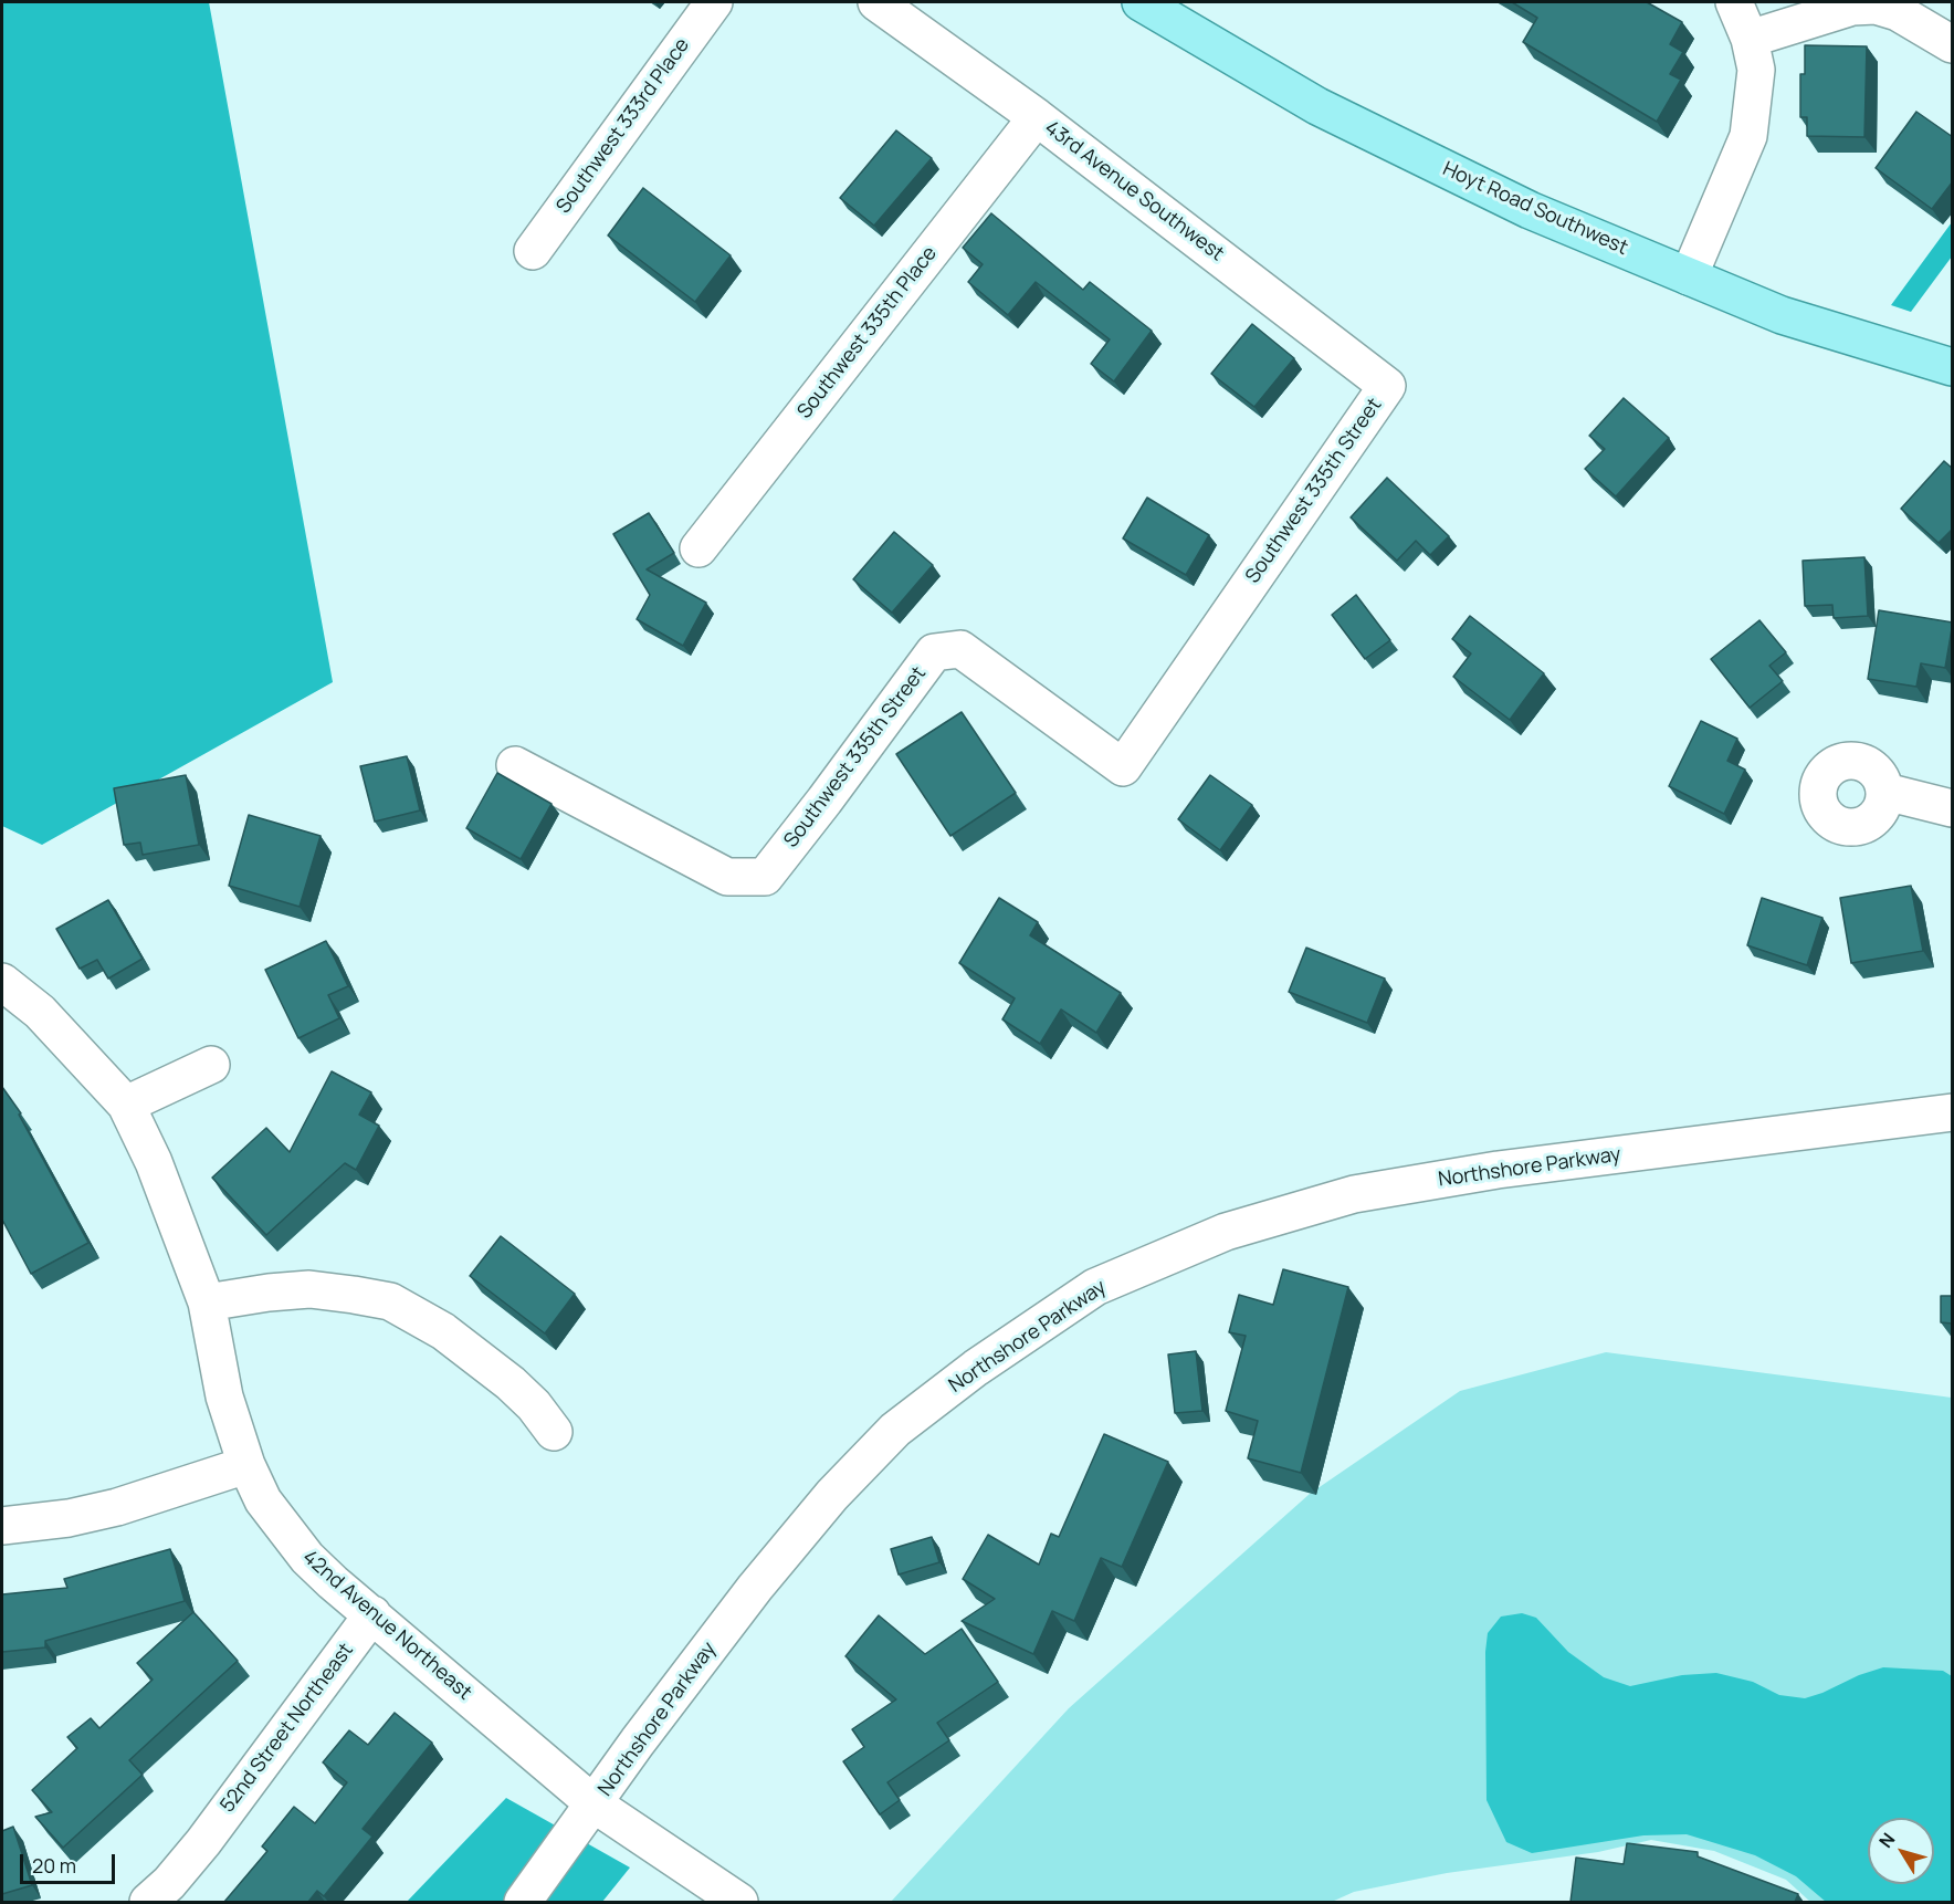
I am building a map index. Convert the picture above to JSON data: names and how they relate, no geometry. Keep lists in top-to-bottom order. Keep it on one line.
{"streets":{"main road":["Hoyt Road Southwest"],"street":["Southwest 333rd Place","43rd Avenue Southwest","Southwest 335th Place","Southwest 335th Street","Northshore Parkway","42nd Avenue Northeast","52nd Street Northeast"]},"crossings":[["43rd Avenue Southwest","Southwest 335th Place"],["43rd Avenue Southwest","Southwest 335th Street"],["Northshore Parkway","42nd Avenue Northeast"],["42nd Avenue Northeast","52nd Street Northeast"]],"scale_bar":"20 m","north":"top left"}
